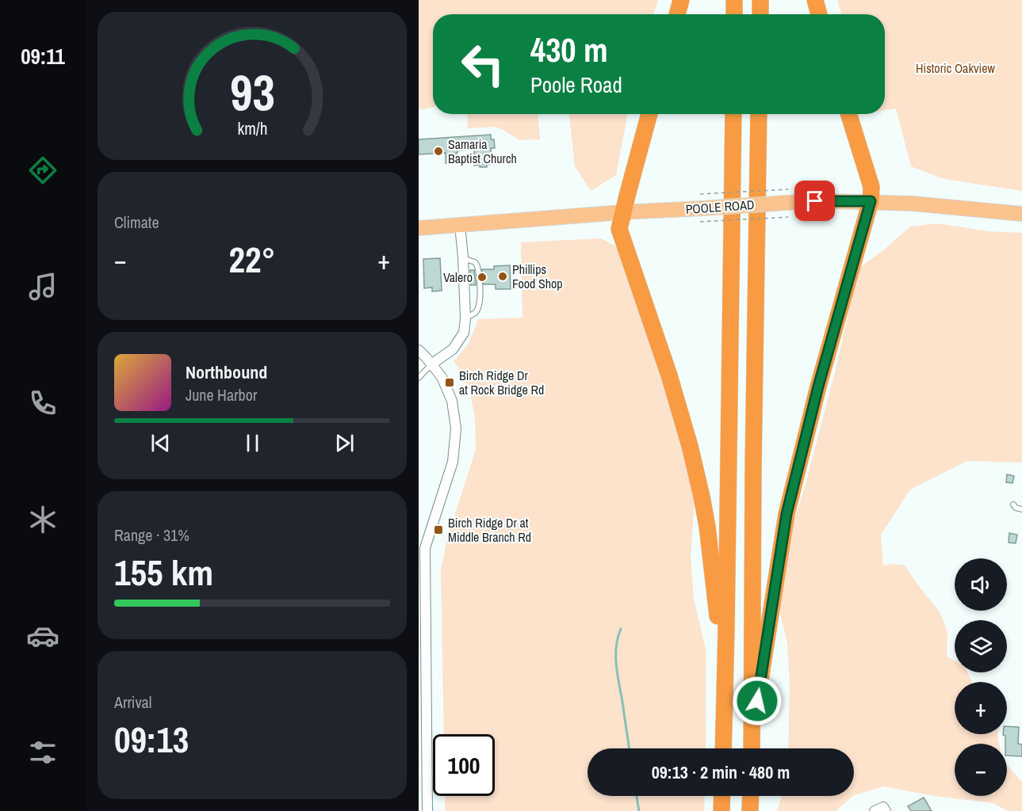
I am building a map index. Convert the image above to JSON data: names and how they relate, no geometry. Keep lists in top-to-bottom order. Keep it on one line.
{"streets":{"main road":["POOLE ROAD"]},"parks":["Historic Oakview"],"places":{"other":["Samaria Baptist Church","Phillips Food Shop","Valero"],"transit":["Birch Ridge Dr at Rock Bridge Rd","Birch Ridge Dr at Middle Branch Rd"]},"page":{"tabs":"09:11","turn":["430 m","Poole Road"],"tile":["Climate",["Range · 31%","155 km"],["Arrival","09:13"]],"heat":["−","22°","+"],"song":["Northbound","June Harbor"],"map_buttons":["+","−"],"limit":"100","trip":"09:13 · 2 min · 480 m","gauge":["93","km/h"]}}
